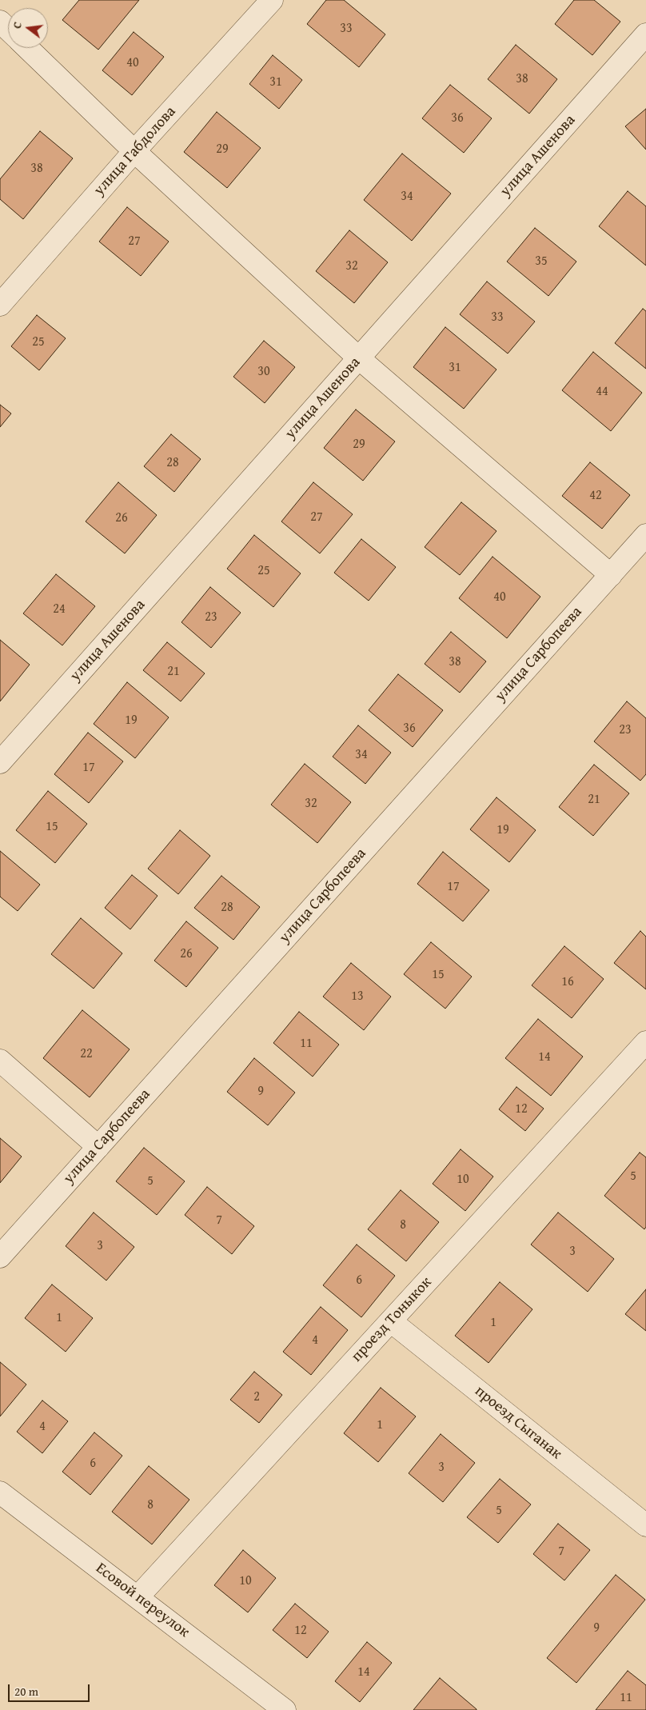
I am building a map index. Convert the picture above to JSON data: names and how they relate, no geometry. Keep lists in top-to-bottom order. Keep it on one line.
{"streets":{"street":["улица Габдолова","улица Ашенова","улица Сарбопеева","проезд Тоныкок","проезд Сыганак","Есовой переулок"]},"crossings":[["проезд Тоныкок","проезд Сыганак"],["проезд Тоныкок","Есовой переулок"]],"house_numbers":["33","40","38","31","36","29","38","34","27","35","32","33","25","31","30","44","29","28","42","27","26","25","40","24","23","38","21","19","36","23","34","17","21","32","15","19","17","28","26","15","16","13","11","22","14","9","12","5","10","5","7","8","3","3","6","1","1","4","2","1","4","6","3","8","5","7","10","9","12","14","11"],"scale_bar":"20 m","north":"left"}
